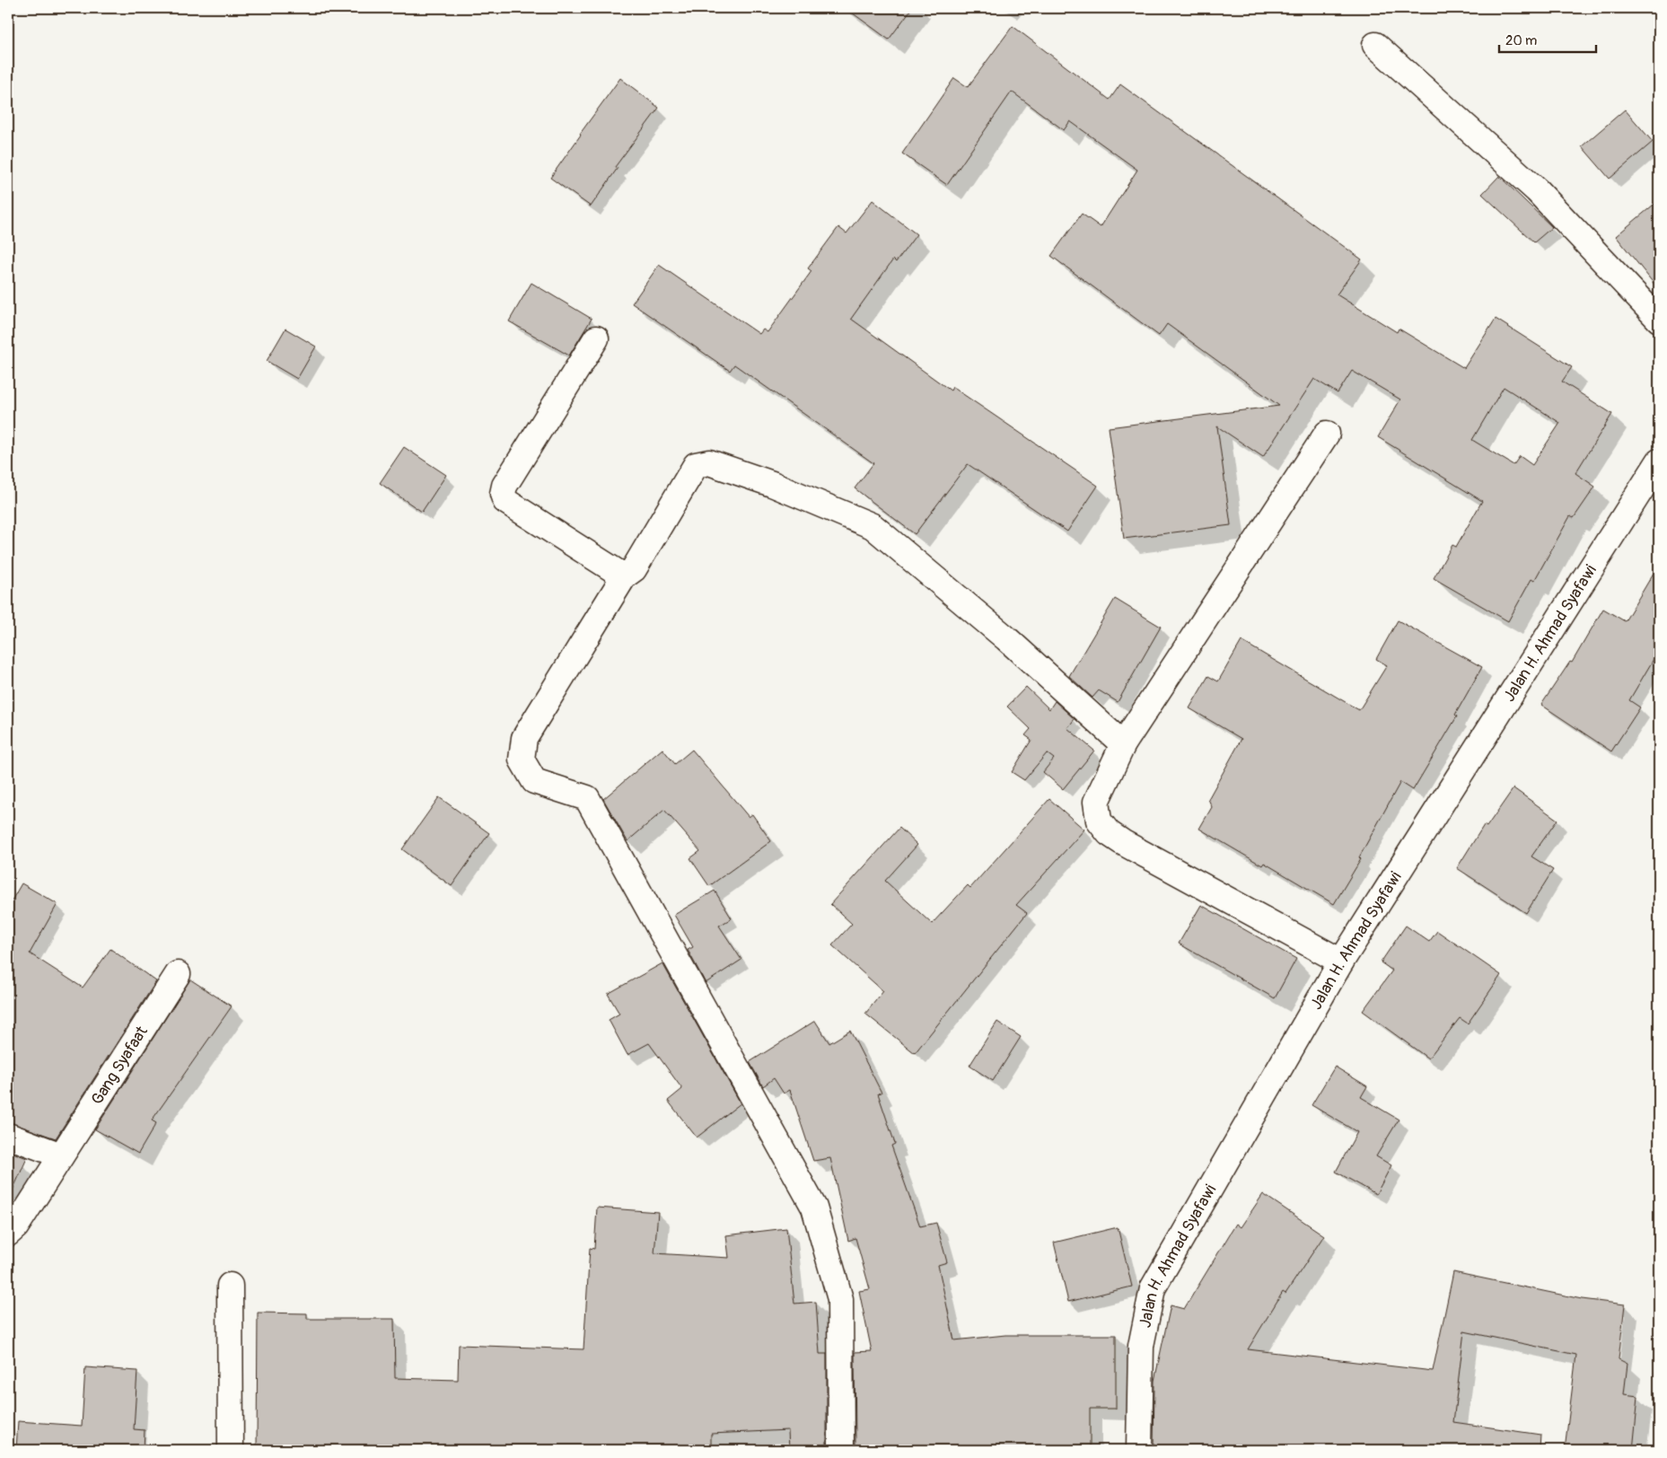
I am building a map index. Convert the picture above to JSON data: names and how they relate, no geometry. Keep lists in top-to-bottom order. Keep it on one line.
{"streets":{"street":["Jalan H. Ahmad Syafawi","Gang Syafaat"]},"scale_bar":"20 m"}
